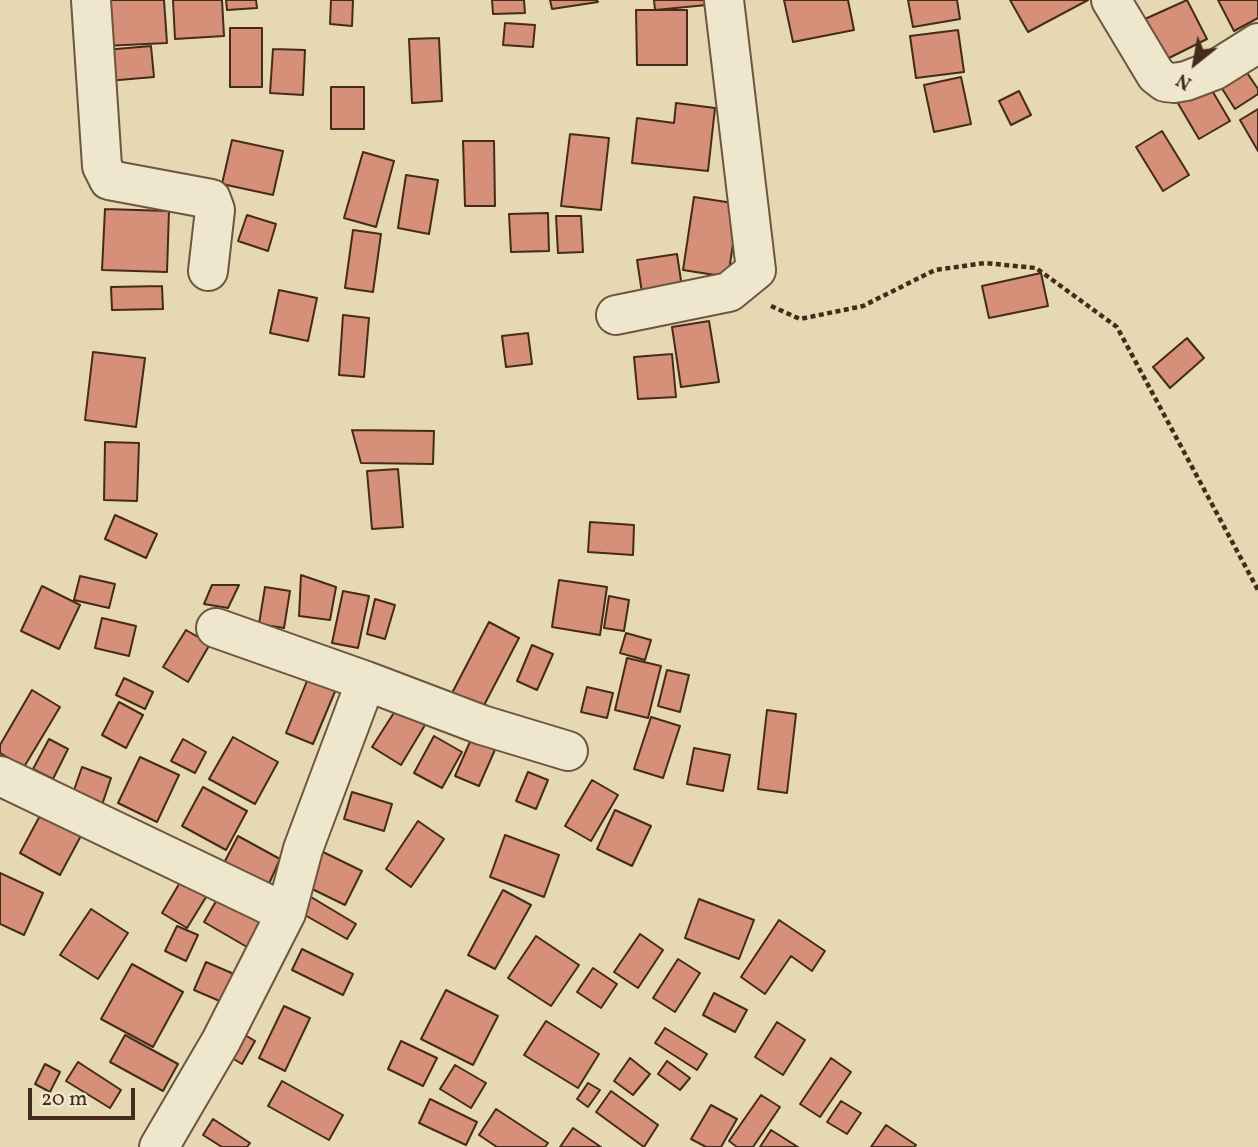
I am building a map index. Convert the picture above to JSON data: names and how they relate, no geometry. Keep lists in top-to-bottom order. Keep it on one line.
{"scale_bar":"20 m","north":"bottom left"}
